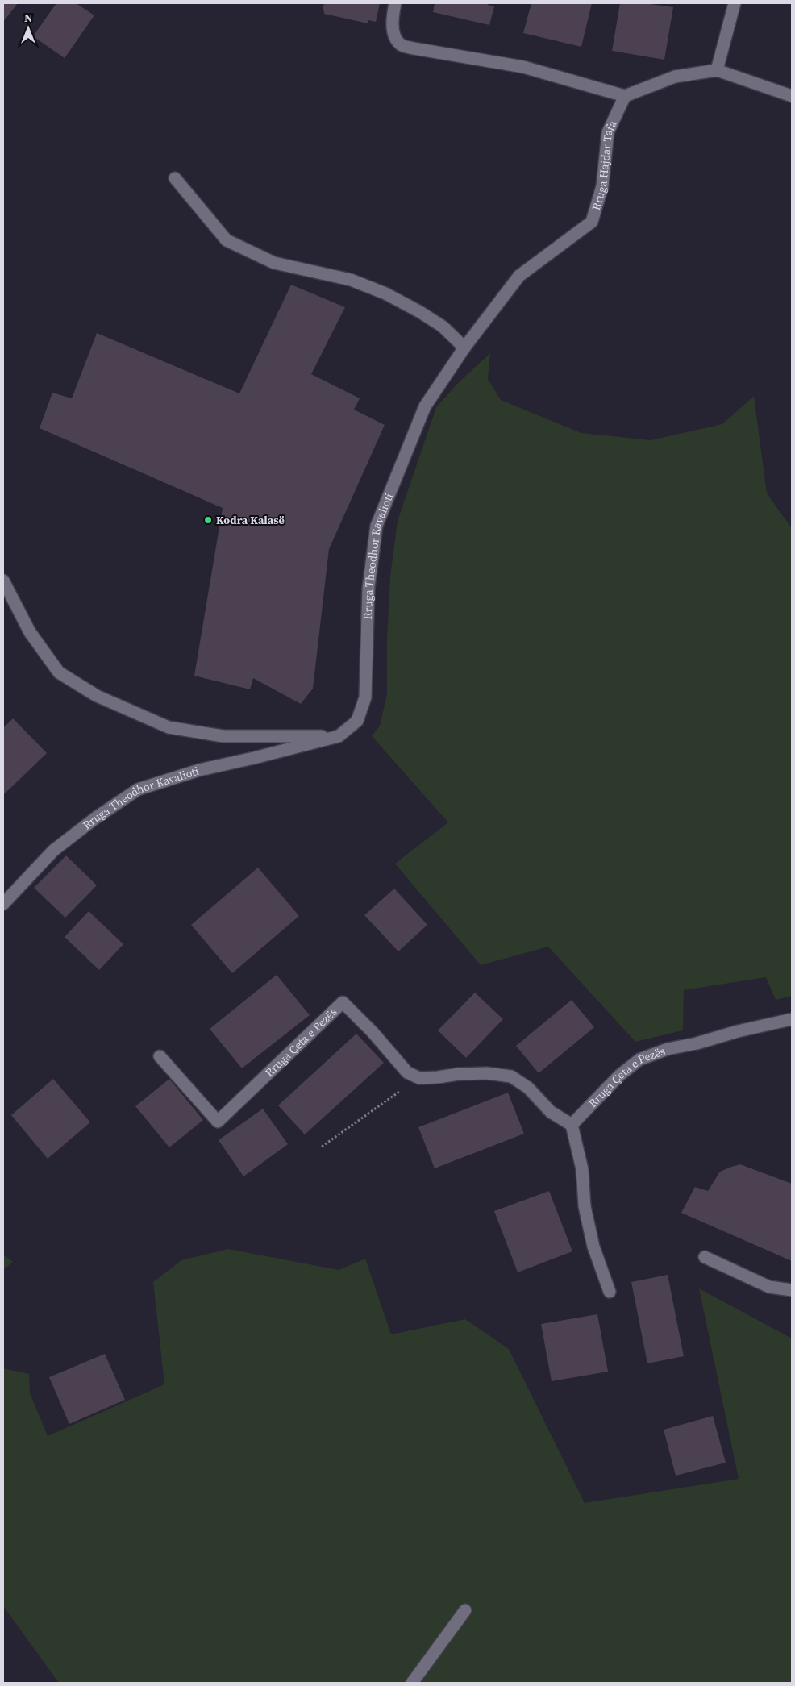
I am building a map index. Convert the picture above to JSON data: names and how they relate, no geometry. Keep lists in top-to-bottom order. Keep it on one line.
{"streets":{"street":["Rruga Hajdar Tafa","Rruga Theodhor Kavalioti","Rruga Çeta e Pezës"]},"crossings":[["Rruga Hajdar Tafa","Rruga Theodhor Kavalioti"]],"places":["Kodra Kalasë"],"north":"top"}
